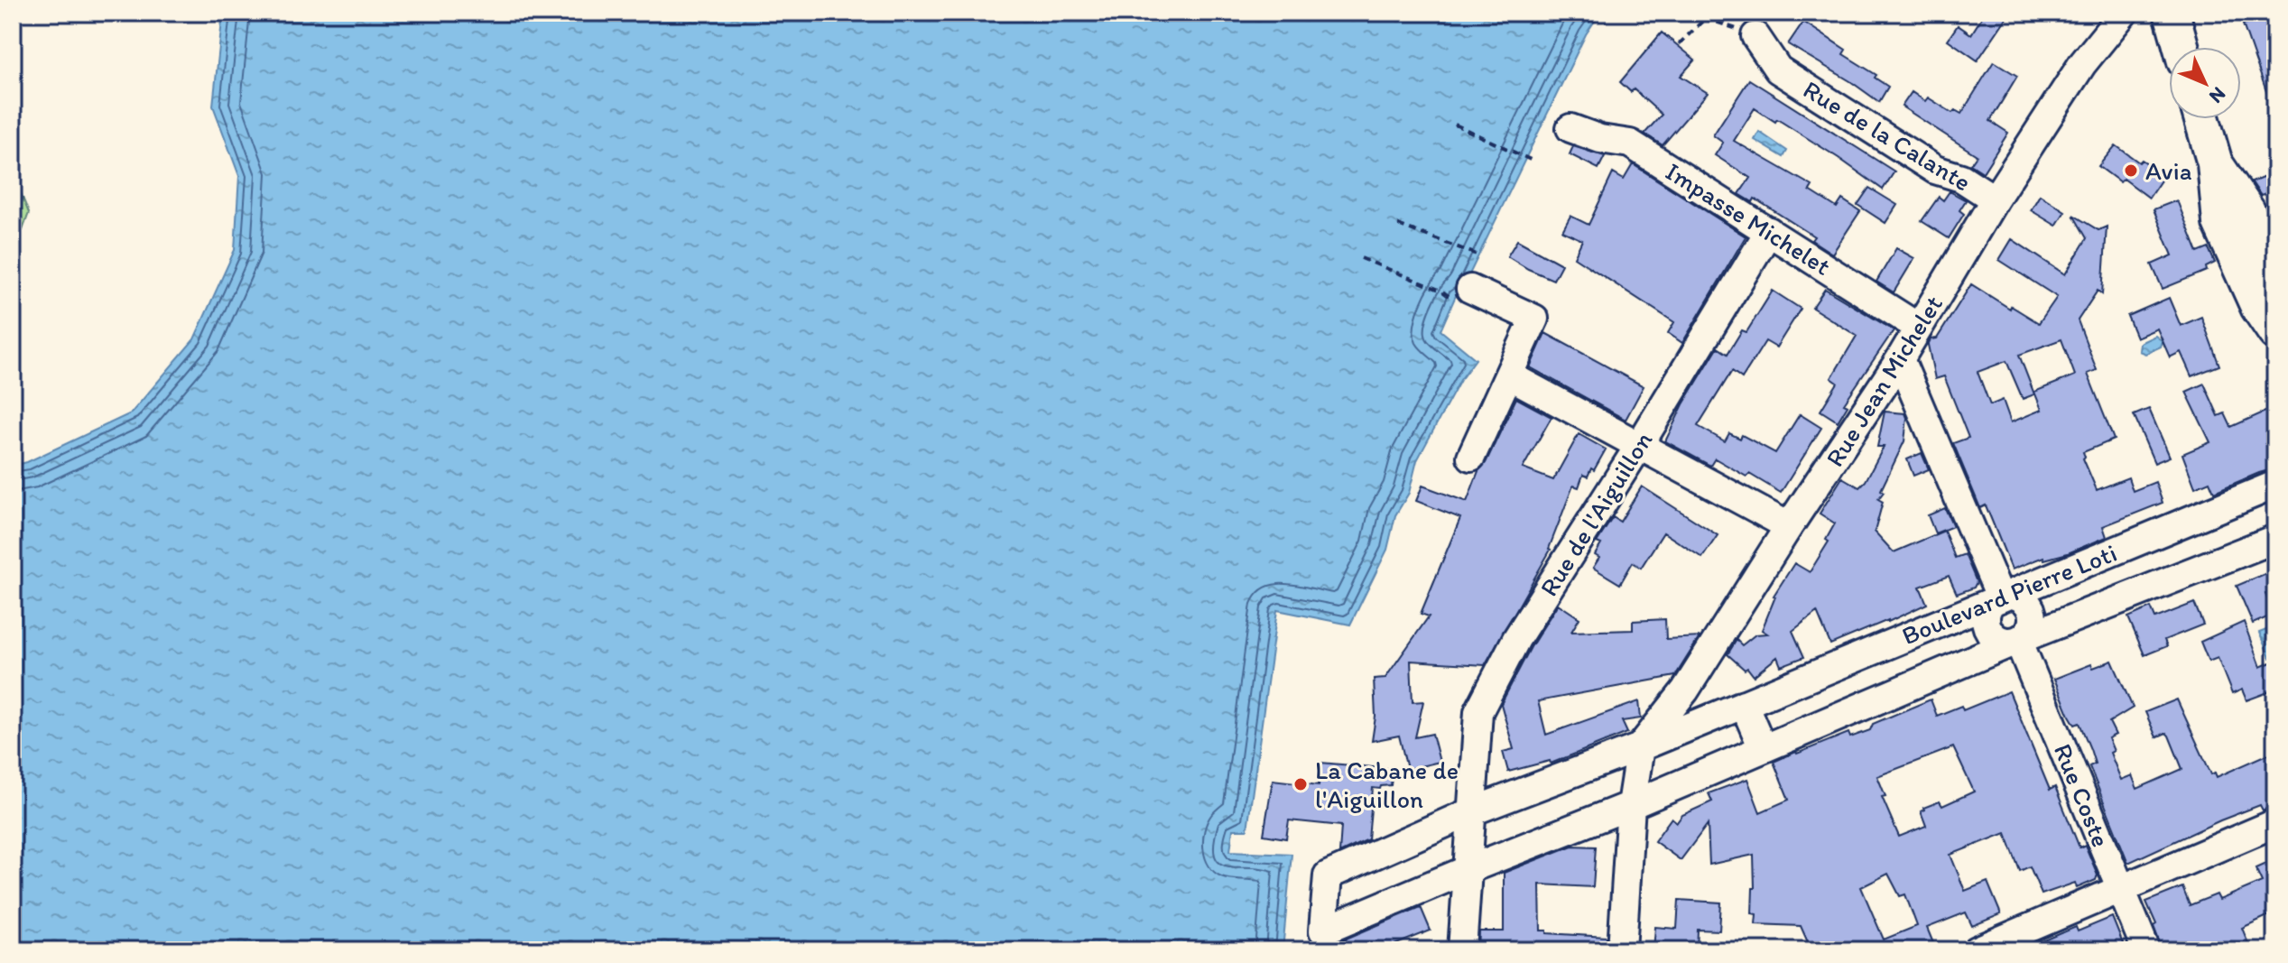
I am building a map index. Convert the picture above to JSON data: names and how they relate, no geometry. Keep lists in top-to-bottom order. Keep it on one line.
{"streets":{"street":["Rue de la Calante","Impasse Michelet","Rue Jean Michelet","Rue de l'Aiguillon","Boulevard Pierre Loti","Rue Coste"]},"crossings":[["Rue de la Calante","Rue Jean Michelet"],["Impasse Michelet","Rue Jean Michelet"],["Impasse Michelet","Rue de l'Aiguillon"],["Rue Jean Michelet","Boulevard Pierre Loti"],["Rue de l'Aiguillon","Boulevard Pierre Loti"],["Boulevard Pierre Loti","Rue Coste"]],"places":["Avia","La Cabane de l'Aiguillon"],"north":"bottom right"}
